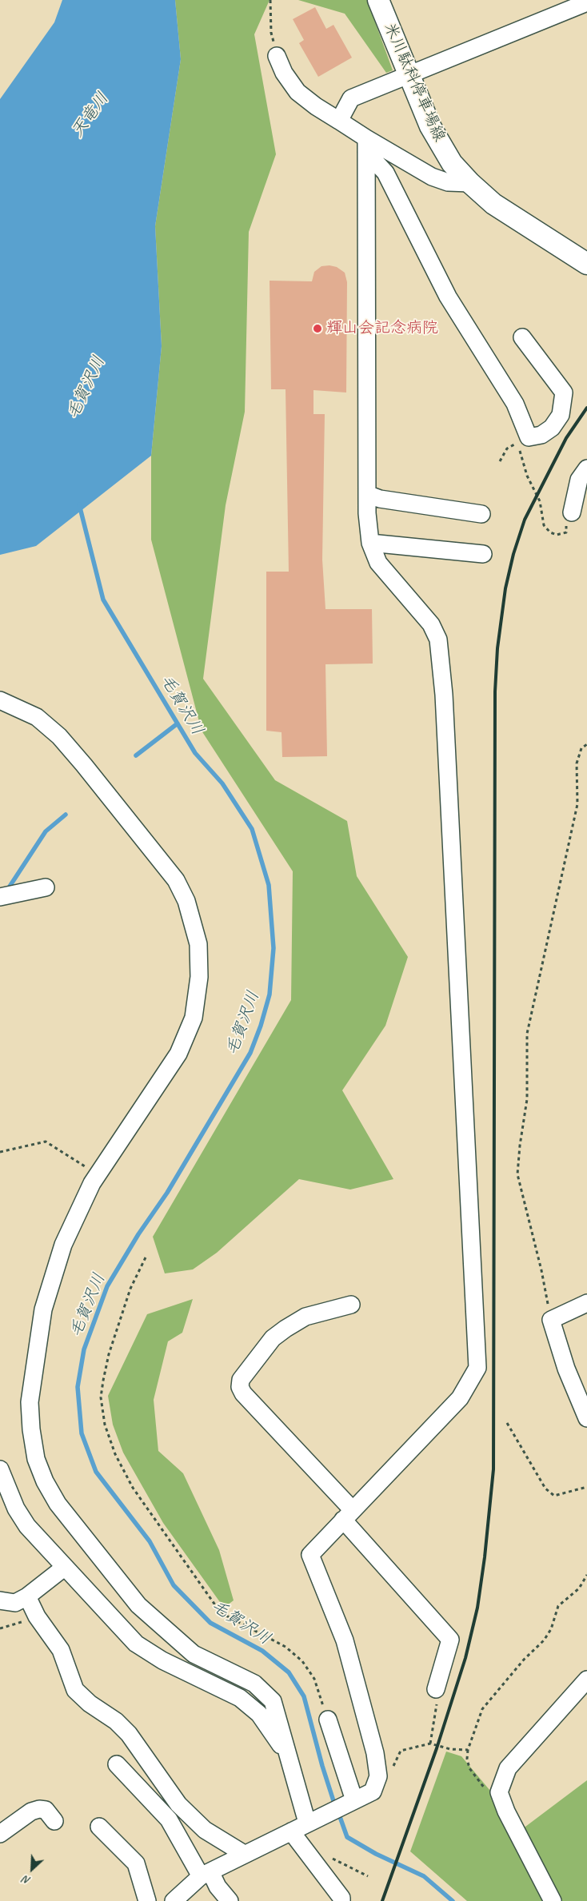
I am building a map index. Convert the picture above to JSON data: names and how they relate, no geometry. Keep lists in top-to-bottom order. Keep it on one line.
{"streets":{"main road":["米川駄科停車場線"]},"water":["天竜川","毛賀沢川"],"places":["輝山会記念病院"],"north":"bottom left"}
